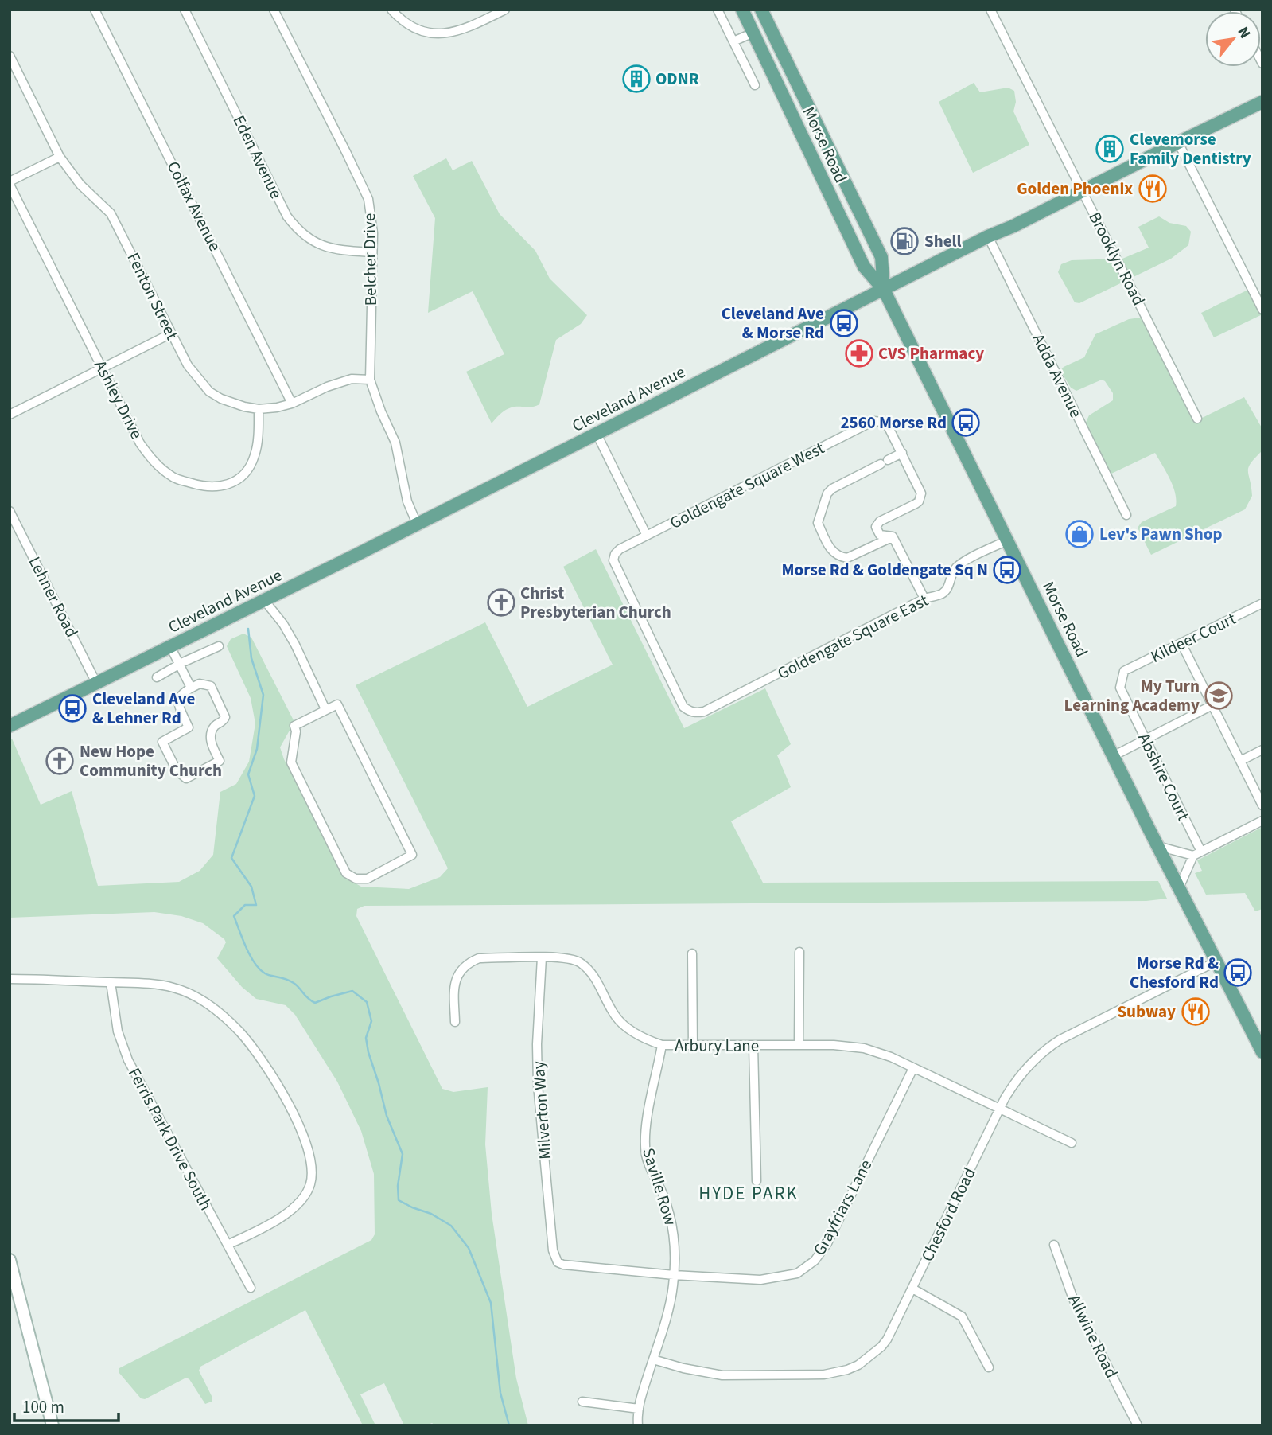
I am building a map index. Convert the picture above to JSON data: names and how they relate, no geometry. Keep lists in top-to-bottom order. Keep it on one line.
{"streets":{"main road":["Morse Road","Cleveland Avenue"],"street":["Eden Avenue","Colfax Avenue","Brooklyn Road","Belcher Drive","Fenton Street","Adda Avenue","Ashley Drive","Goldengate Square West","Lehner Road","Goldengate Square East","Kildeer Court","Abshire Court","Arbury Lane","Milverton Way","Ferris Park Drive South","Saville Row","Grayfriars Lane","Chesford Road","Allwine Road"]},"crossings":[["Morse Road","Cleveland Avenue"],["Morse Road","Goldengate Square East"],["Morse Road","Chesford Road"],["Eden Avenue","Belcher Drive"],["Colfax Avenue","Fenton Street"],["Brooklyn Road","Cleveland Avenue"],["Belcher Drive","Fenton Street"],["Belcher Drive","Cleveland Avenue"],["Fenton Street","Ashley Drive"],["Adda Avenue","Cleveland Avenue"],["Cleveland Avenue","Lehner Road"],["Goldengate Square West","Goldengate Square East"],["Kildeer Court","Abshire Court"],["Arbury Lane","Milverton Way"],["Arbury Lane","Saville Row"],["Arbury Lane","Grayfriars Lane"],["Arbury Lane","Chesford Road"],["Milverton Way","Grayfriars Lane"],["Saville Row","Grayfriars Lane"],["Saville Row","Chesford Road"]],"districts":["HYDE PARK"],"places":{"building":["ODNR","Clevemorse Family Dentistry"],"restaurant":["Golden Phoenix","Subway"],"fuel station":["Shell"],"bus stop":["Cleveland Ave & Morse Rd","2560 Morse Rd","Morse Rd & Goldengate Sq N","Cleveland Ave & Lehner Rd","Morse Rd & Chesford Rd"],"pharmacy":["CVS Pharmacy"],"shop":["Lev's Pawn Shop"],"church":["Christ Presbyterian Church","New Hope Community Church"],"school or university":["My Turn Learning Academy"]},"scale_bar":"100 m","north":"top right"}
